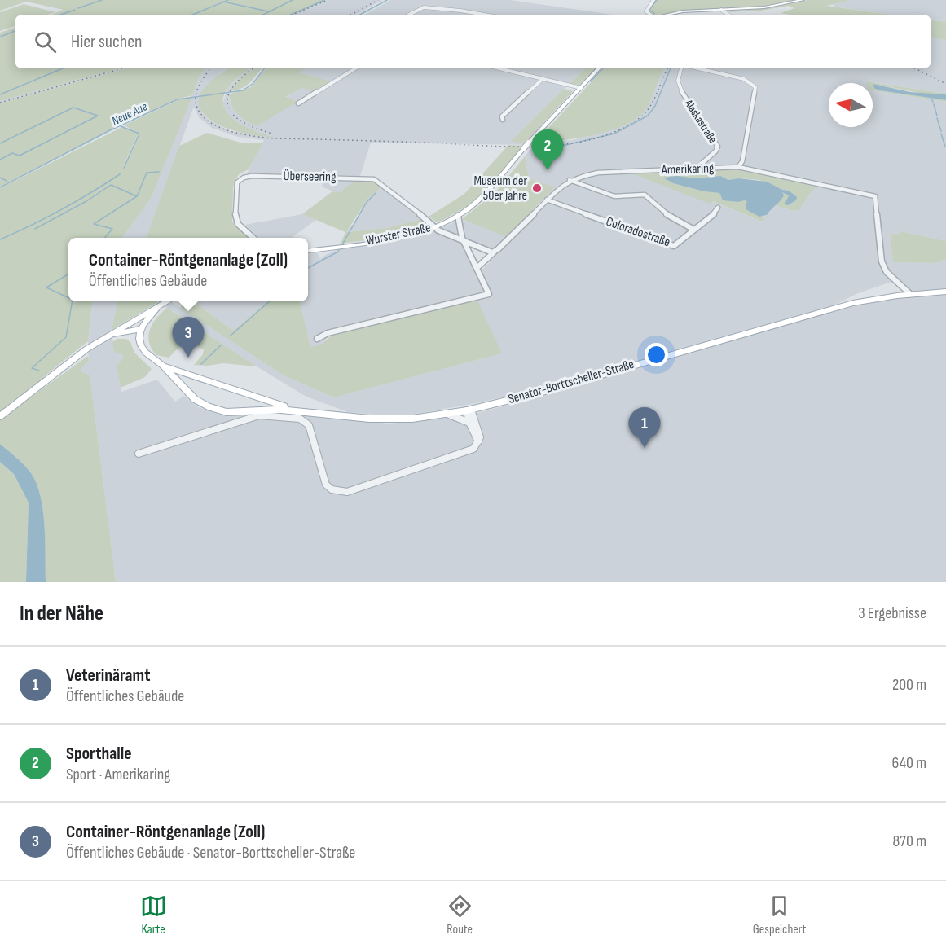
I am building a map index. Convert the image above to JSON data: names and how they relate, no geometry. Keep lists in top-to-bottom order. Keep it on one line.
{"streets":{"main road":["Wurster Straße","Senator-Borttscheller-Straße"],"street":["Alaskastraße","Amerikaring","Überseering","Coloradostraße"]},"crossings":[["Alaskastraße","Amerikaring"],["Amerikaring","Coloradostraße"],["Überseering","Wurster Straße"]],"water":["Neue Aue"],"places":["Museum der 50er Jahre"],"north":"left","page":{"search":"Hier suchen","pins":["2","3","1"],"popup":["Container-Röntgenanlage (Zoll)","Öffentliches Gebäude"],"heading":["In der Nähe","3 Ergebnisse"],"list":[{"mark":"1","name":"Veterinäramt","note":"Öffentliches Gebäude","value":"200 m"},{"mark":"2","name":"Sporthalle","note":"Sport · Amerikaring","value":"640 m"},{"mark":"3","name":"Container-Röntgenanlage (Zoll)","note":"Öffentliches Gebäude · Senator-Borttscheller-Straße","value":"870 m"}],"nav":["Karte","Route","Gespeichert"]}}
